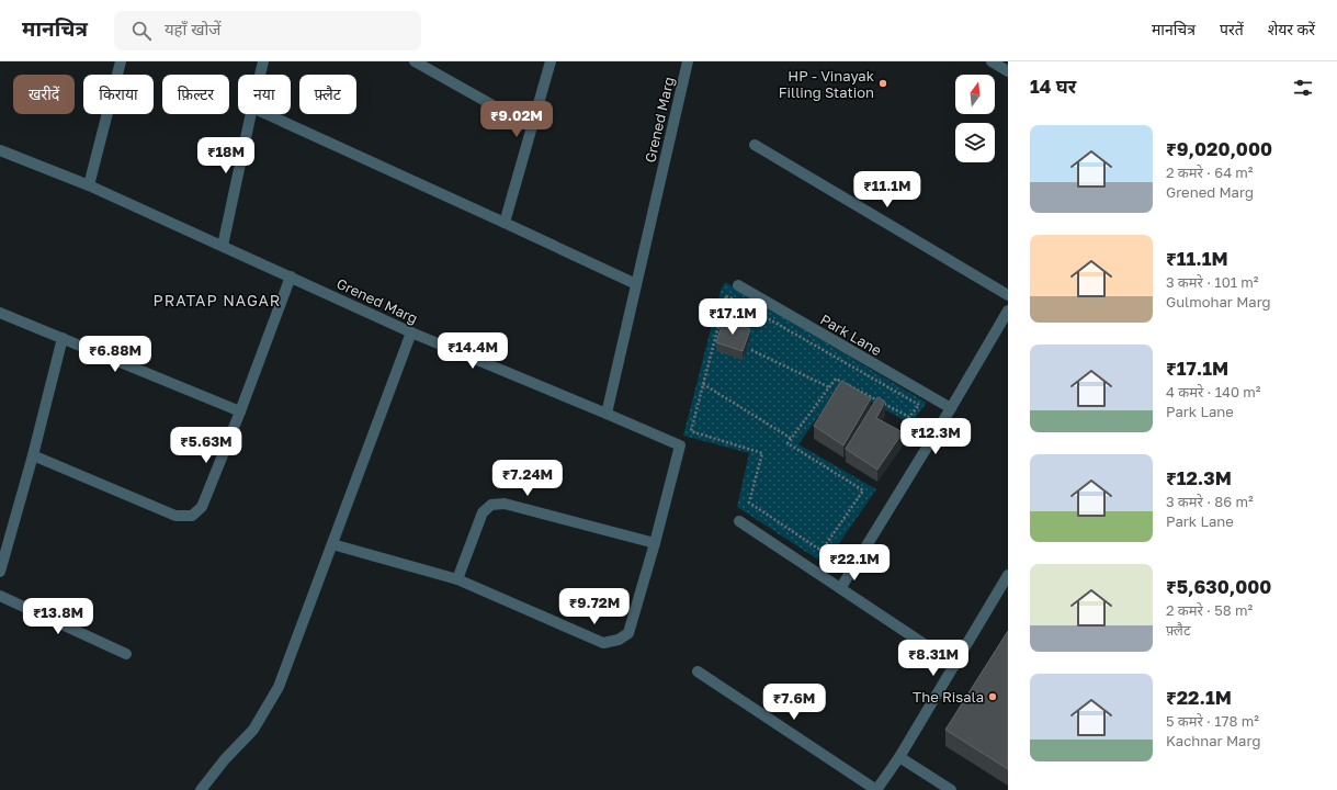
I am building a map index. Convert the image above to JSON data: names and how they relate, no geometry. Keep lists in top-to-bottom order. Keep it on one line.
{"streets":{"street":["Grened Marg","Park Lane"]},"districts":["PRATAP NAGAR"],"places":["HP - Vinayak Filling Station","The Risala"],"north":"top","page":{"header":"मानचित्र","search":"यहाँ खोजें","nav":["मानचित्र","परतें","शेयर करें"],"heading":"14 घर","chip":["खरीदें","किराया","फ़िल्टर","नया","फ़्लैट"],"price":["₹9.02M","₹18M","₹11.1M","₹17.1M","₹14.4M","₹6.88M","₹12.3M","₹5.63M","₹7.24M","₹22.1M","₹9.72M","₹13.8M","₹8.31M","₹7.6M"],"list":[{"name":"₹9,020,000","note":"2 कमरे · 64 m² · Grened Marg"},{"name":"₹11.1M","note":"3 कमरे · 101 m² · Gulmohar Marg"},{"name":"₹17.1M","note":"4 कमरे · 140 m² · Park Lane"},{"name":"₹12.3M","note":"3 कमरे · 86 m² · Park Lane"},{"name":"₹5,630,000","note":"2 कमरे · 58 m² · फ़्लैट"},{"name":"₹22.1M","note":"5 कमरे · 178 m² · Kachnar Marg"}]}}
